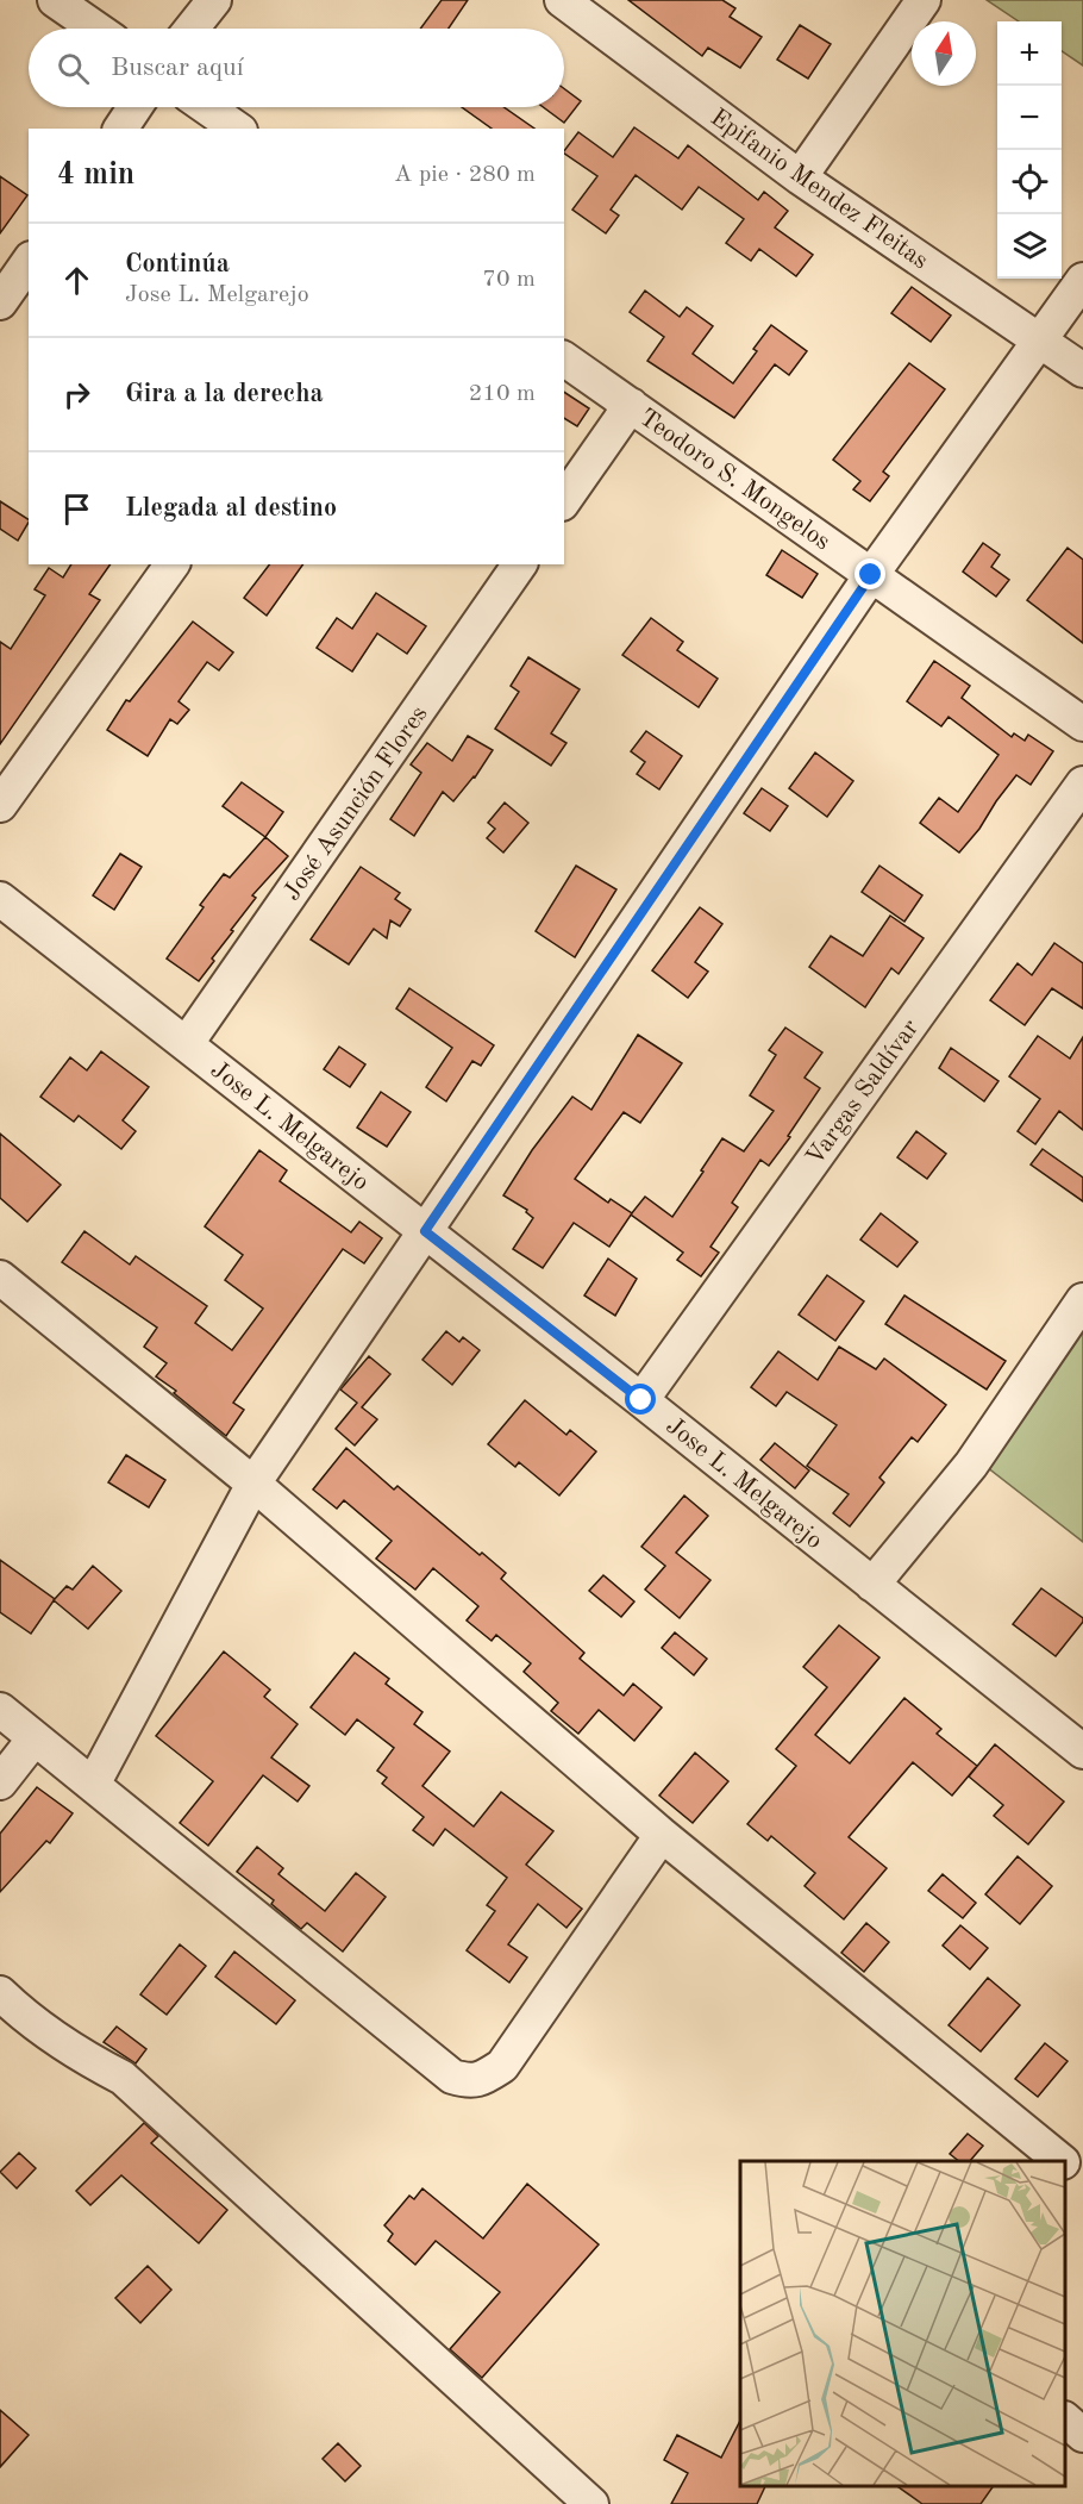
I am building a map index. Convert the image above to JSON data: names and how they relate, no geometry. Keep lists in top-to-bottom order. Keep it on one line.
{"streets":{"street":["Epifanio Mendez Fleitas","Teodoro S. Mongelos","José Asunción Flores","Vargas Saldívar","Jose L. Melgarejo"]},"crossings":[["José Asunción Flores","Jose L. Melgarejo"],["Vargas Saldívar","Jose L. Melgarejo"]],"north":"top","page":{"map_buttons":["+","−"],"search":"Buscar aquí","heading":["4 min","A pie · 280 m"],"list":[["Continúa","Jose L. Melgarejo","70 m"],["Gira a la derecha","210 m"],"Llegada al destino"]}}
